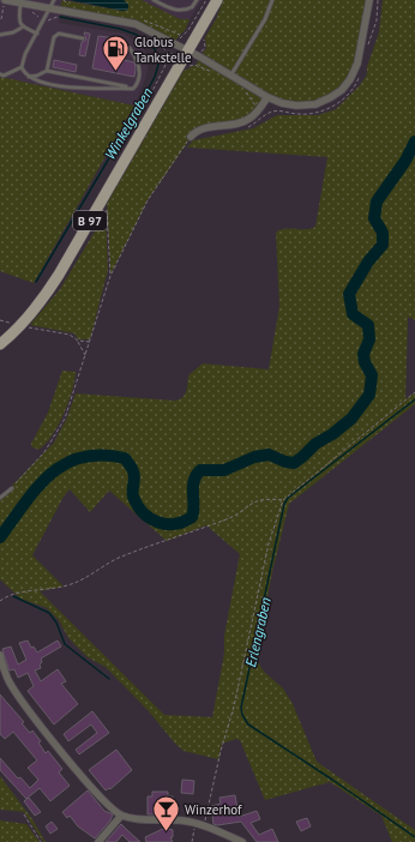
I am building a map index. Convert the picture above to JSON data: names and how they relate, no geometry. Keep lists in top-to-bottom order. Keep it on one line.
{"streets":{"main road":["B 97"]},"water":["Winkelgraben","Erlengraben"],"places":{"fuel station":["Globus Tankstelle"],"bar":["Winzerhof"]}}
